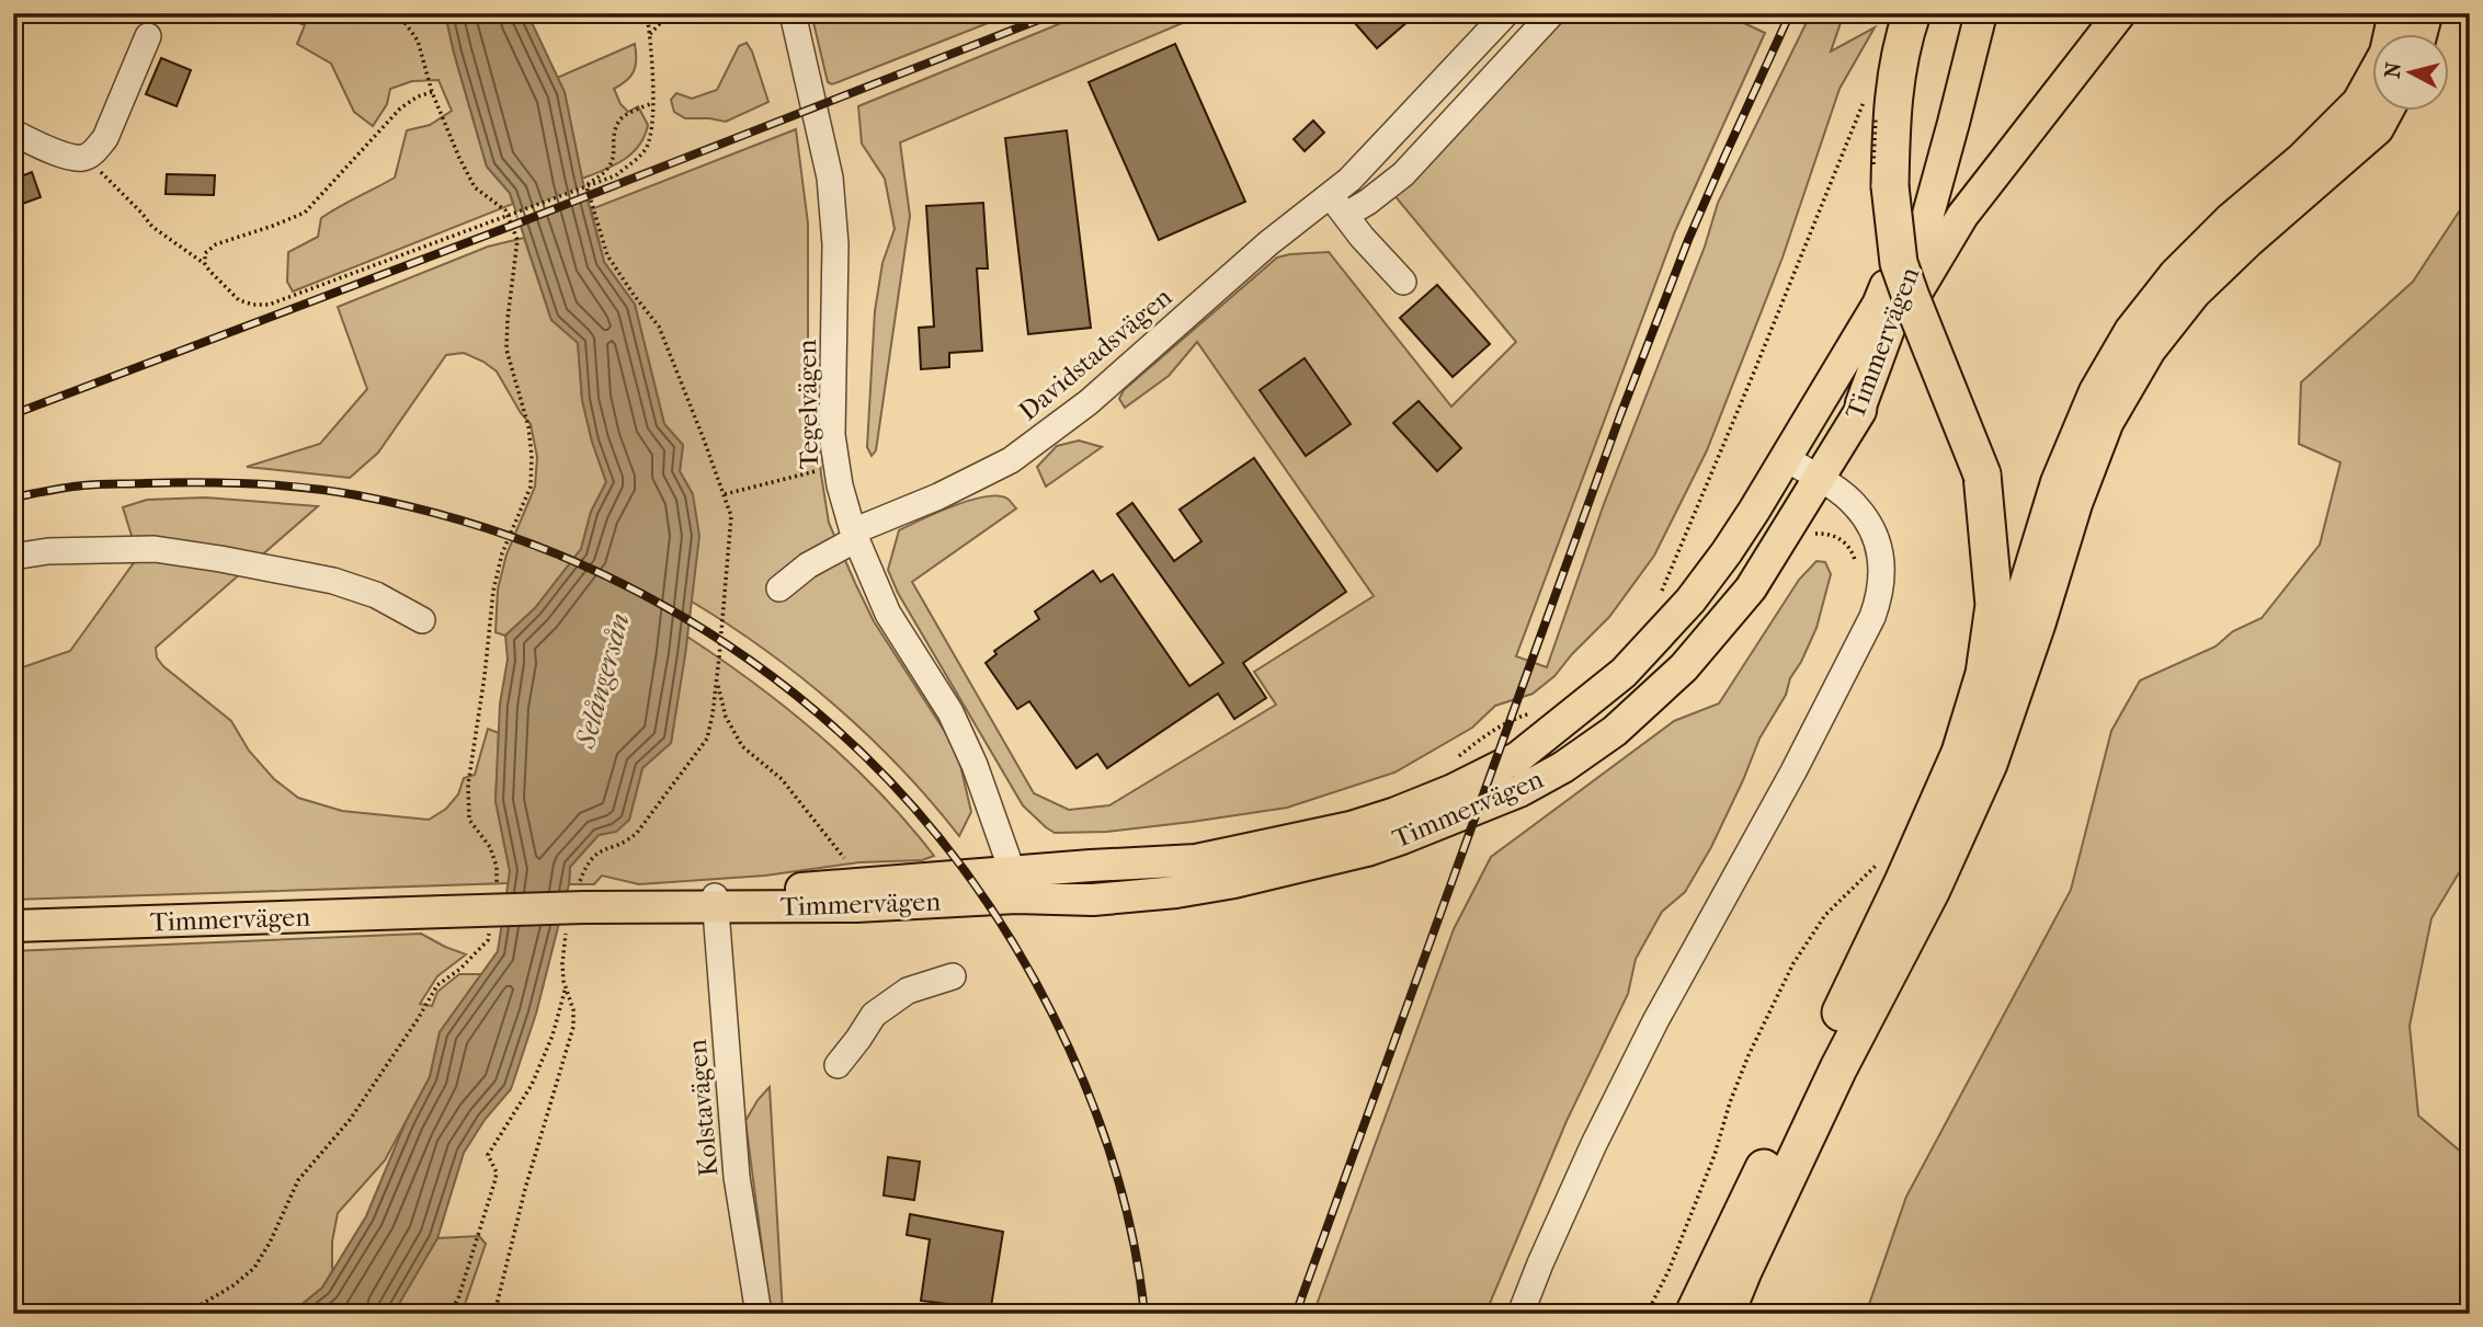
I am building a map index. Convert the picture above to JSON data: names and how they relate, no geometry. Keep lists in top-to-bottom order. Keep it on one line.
{"streets":{"main road":["Timmervägen"],"street":["Davidstadsvägen","Tegelvägen","Kolstavägen"]},"crossings":[["Timmervägen","Tegelvägen"],["Timmervägen","Kolstavägen"],["Davidstadsvägen","Tegelvägen"]],"water":["Selångersån"],"north":"left"}
